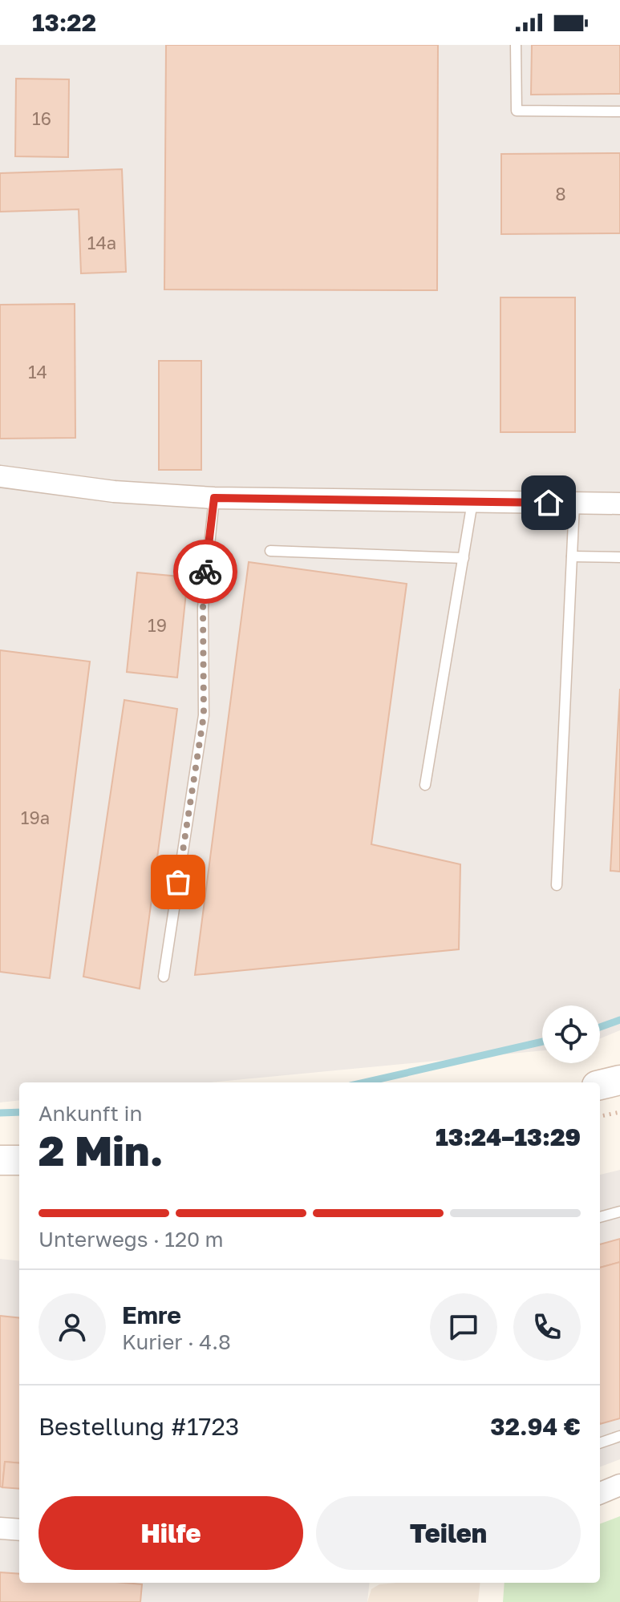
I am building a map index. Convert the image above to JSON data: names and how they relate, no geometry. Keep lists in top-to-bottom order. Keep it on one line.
{"house_numbers":["16","8","14a","14","19","19a"],"page":{"status":"13:22","heading":["2 Min.","Ankunft in","13:24–13:29"],"panel":["Emre","Kurier · 4.8","Bestellung #1723","32.94 €"],"bar":"Unterwegs · 120 m","buttons":["Hilfe","Teilen"]}}
